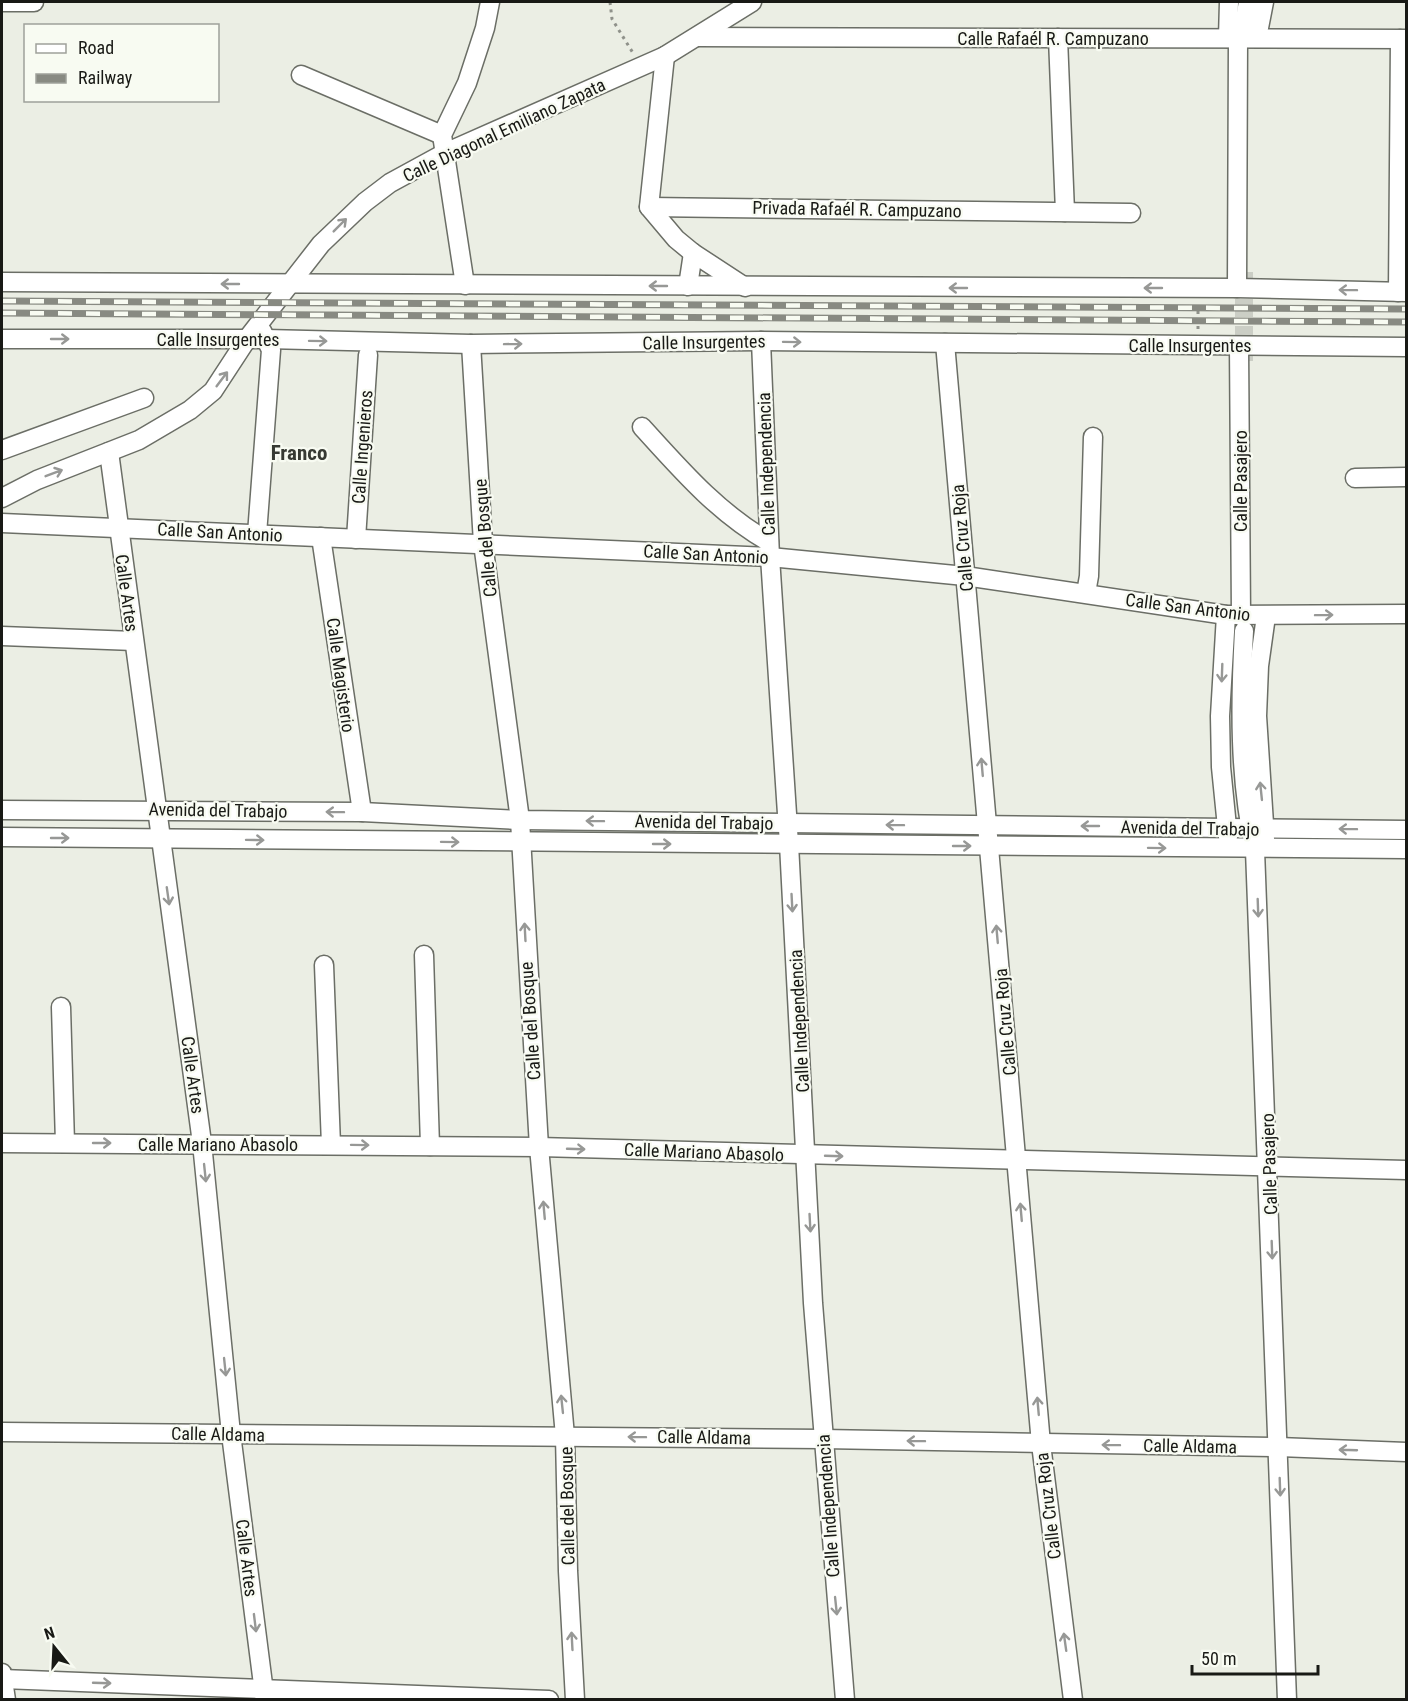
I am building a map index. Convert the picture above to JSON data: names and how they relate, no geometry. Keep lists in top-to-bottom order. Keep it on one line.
{"streets":{"street":["Calle Rafaél R. Campuzano","Calle Diagonal Emiliano Zapata","Privada Rafaél R. Campuzano","Calle Insurgentes","Calle Ingenieros","Calle Independencia","Calle Pasajero","Calle San Antonio","Calle del Bosque","Calle Cruz Roja","Calle Artes","Calle Magisterio","Avenida del Trabajo","Calle Mariano Abasolo","Calle Aldama"]},"crossings":[["Calle Rafaél R. Campuzano","Calle Diagonal Emiliano Zapata"],["Calle Diagonal Emiliano Zapata","Calle Insurgentes"],["Calle Diagonal Emiliano Zapata","Calle Artes"],["Calle Insurgentes","Calle Independencia"],["Calle Insurgentes","Calle Pasajero"],["Calle Insurgentes","Calle del Bosque"],["Calle Insurgentes","Calle Cruz Roja"],["Calle Ingenieros","Calle San Antonio"],["Calle Independencia","Calle San Antonio"],["Calle Independencia","Avenida del Trabajo"],["Calle Independencia","Calle Mariano Abasolo"],["Calle Independencia","Calle Aldama"],["Calle Pasajero","Calle San Antonio"],["Calle Pasajero","Avenida del Trabajo"],["Calle Pasajero","Calle Mariano Abasolo"],["Calle Pasajero","Calle Aldama"],["Calle San Antonio","Calle del Bosque"],["Calle San Antonio","Calle Cruz Roja"],["Calle San Antonio","Calle Artes"],["Calle San Antonio","Calle Magisterio"],["Calle del Bosque","Avenida del Trabajo"],["Calle del Bosque","Calle Mariano Abasolo"],["Calle del Bosque","Calle Aldama"],["Calle Cruz Roja","Avenida del Trabajo"],["Calle Cruz Roja","Calle Mariano Abasolo"],["Calle Cruz Roja","Calle Aldama"],["Calle Artes","Avenida del Trabajo"],["Calle Artes","Calle Mariano Abasolo"],["Calle Artes","Calle Aldama"],["Calle Magisterio","Avenida del Trabajo"]],"one_way":["Calle Diagonal Emiliano Zapata","Calle Independencia","Calle Pasajero","Calle del Bosque","Calle Cruz Roja","Calle Mariano Abasolo","Calle Aldama"],"districts":["Franco"],"legend":["Road","Railway"],"scale_bar":"50 m","north":"top"}
